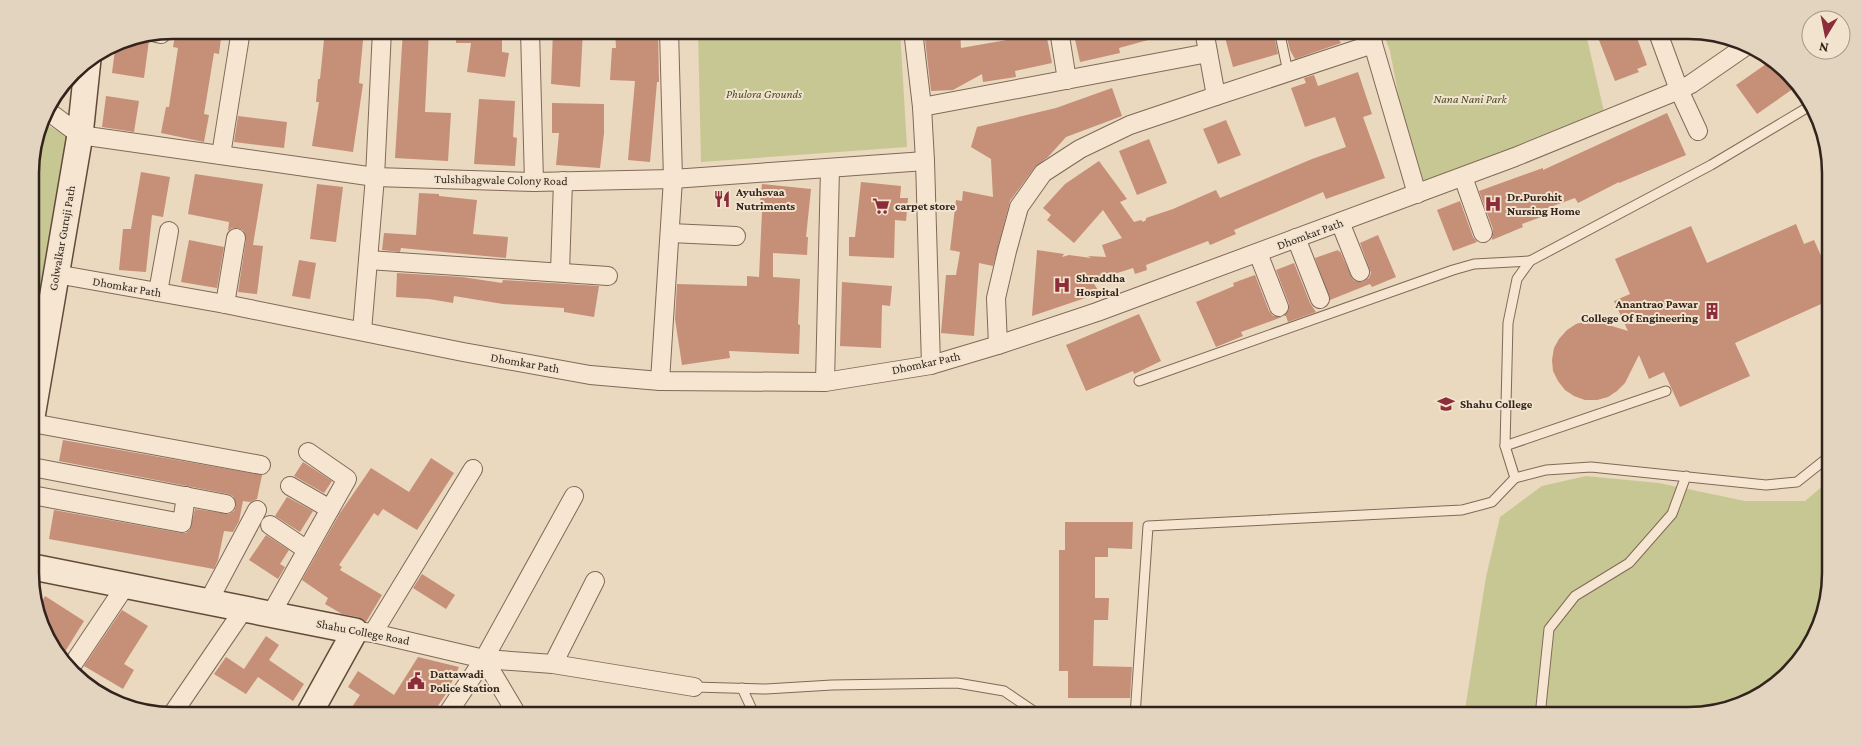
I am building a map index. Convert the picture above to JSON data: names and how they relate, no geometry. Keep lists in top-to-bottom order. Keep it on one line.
{"streets":{"street":["Tulshibagwale Colony Road","Dhomkar Path","Golwalkar Guruji Path","Shahu College Road"]},"crossings":[["Tulshibagwale Colony Road","Golwalkar Guruji Path"],["Dhomkar Path","Golwalkar Guruji Path"]],"parks":["Phulora Grounds","Nana Nani Park"],"places":{"restaurant":["Ayuhsvaa Nutriments"],"hospital":["Dr.Purohit Nursing Home","Shraddha Hospital"],"supermarket":["carpet store"],"building":["Anantrao Pawar College Of Engineering"],"school or university":["Shahu College"],"public building":["Dattawadi Police Station"]},"north":"bottom"}
